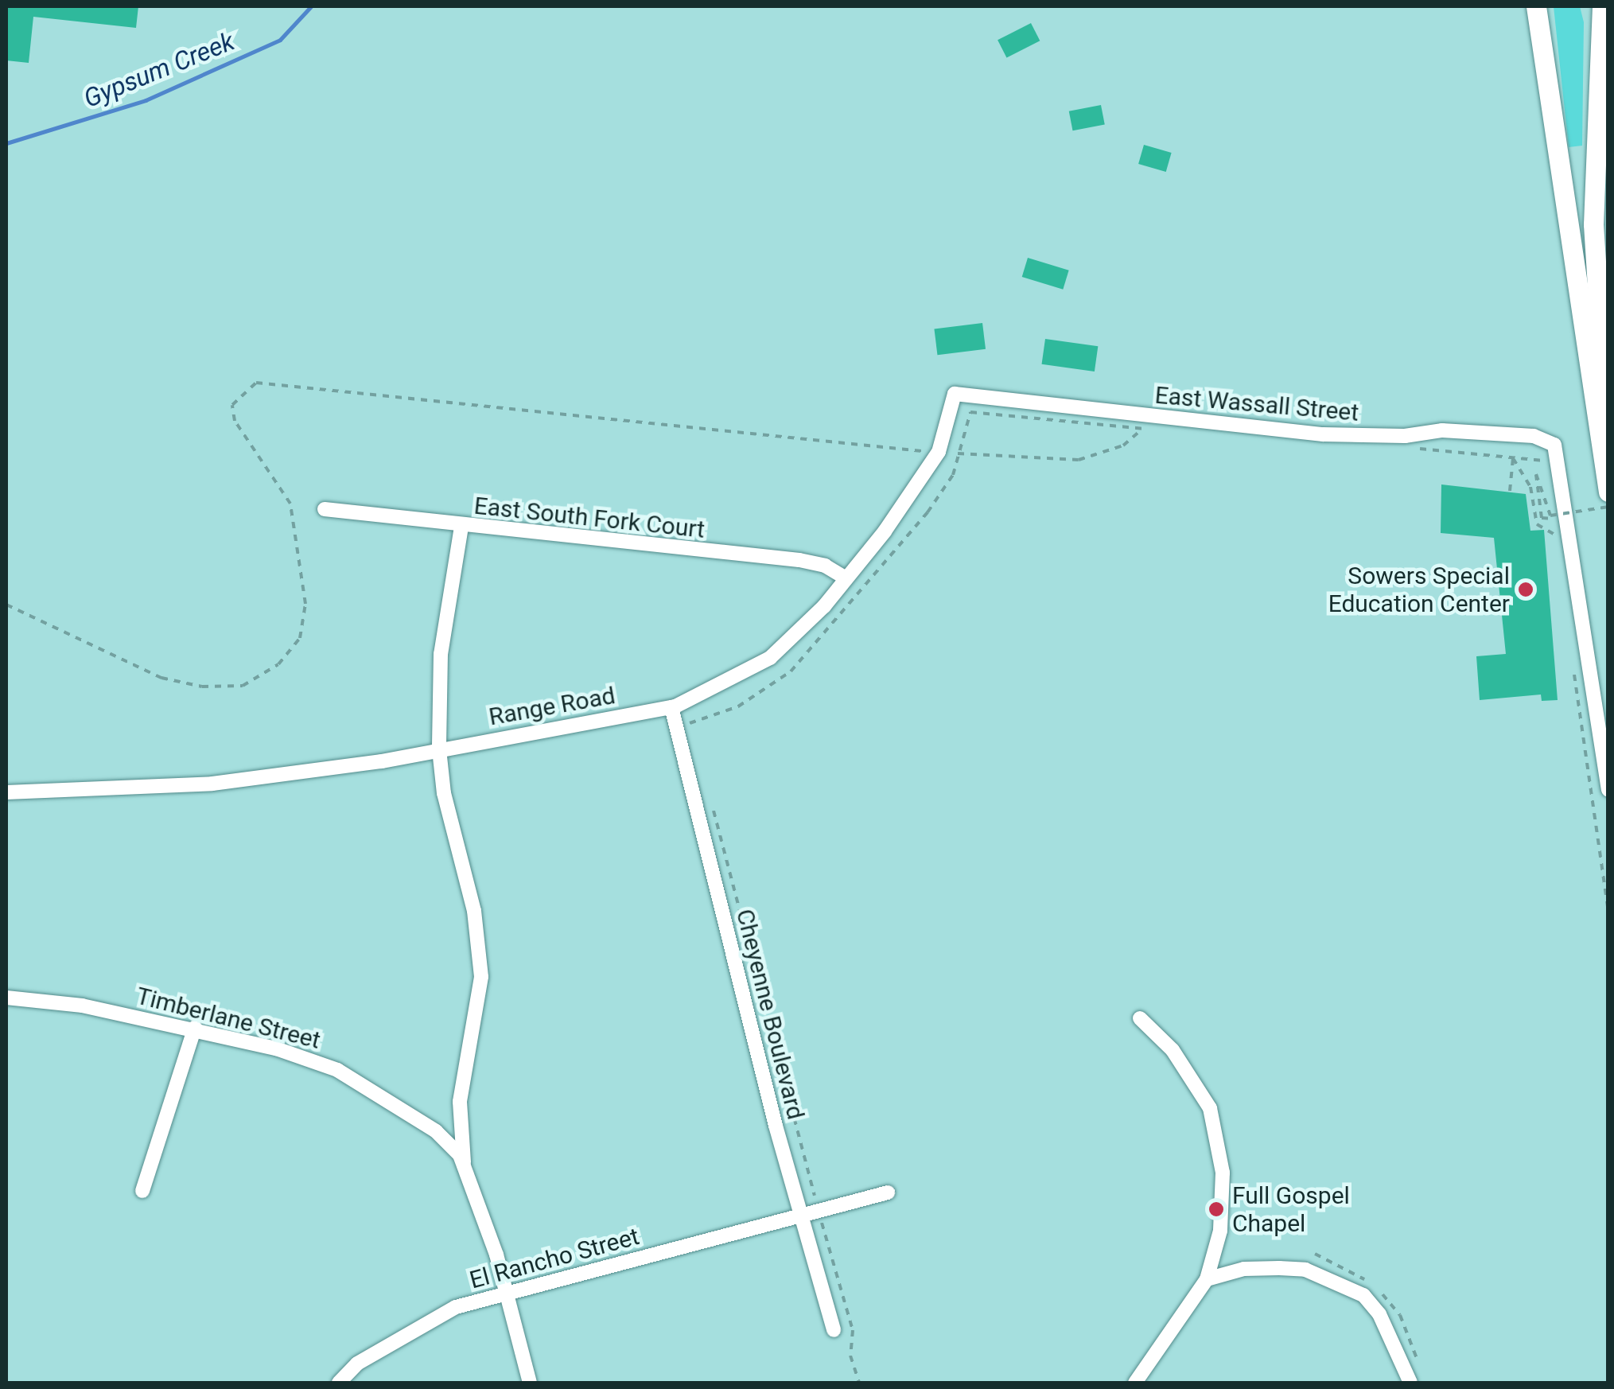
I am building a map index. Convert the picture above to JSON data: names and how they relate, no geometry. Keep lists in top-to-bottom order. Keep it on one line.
{"streets":{"street":["East Wassall Street","East South Fork Court","Range Road","Cheyenne Boulevard","Timberlane Street","El Rancho Street"]},"crossings":[["East Wassall Street","Range Road"],["East South Fork Court","Range Road"],["Range Road","Cheyenne Boulevard"],["Cheyenne Boulevard","El Rancho Street"],["Timberlane Street","El Rancho Street"]],"water":["Gypsum Creek"],"places":["Sowers Special Education Center","Full Gospel Chapel"]}
